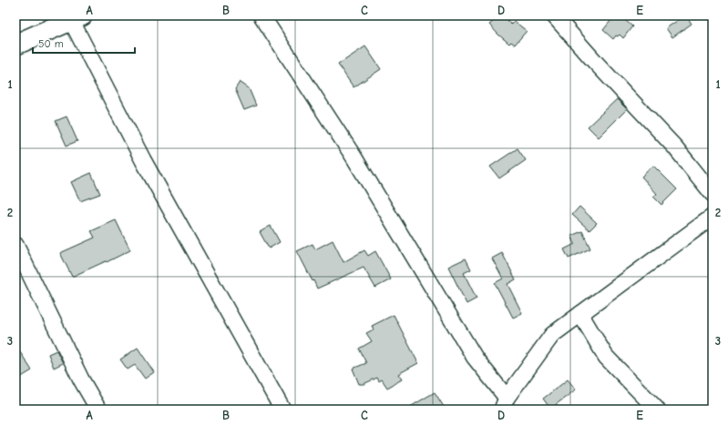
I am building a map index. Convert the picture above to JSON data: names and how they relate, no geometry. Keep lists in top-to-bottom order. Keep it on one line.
{"scale_bar":"50 m","grid":{"columns":["A","B","C","D","E"],"rows":["1","2","3"]}}
